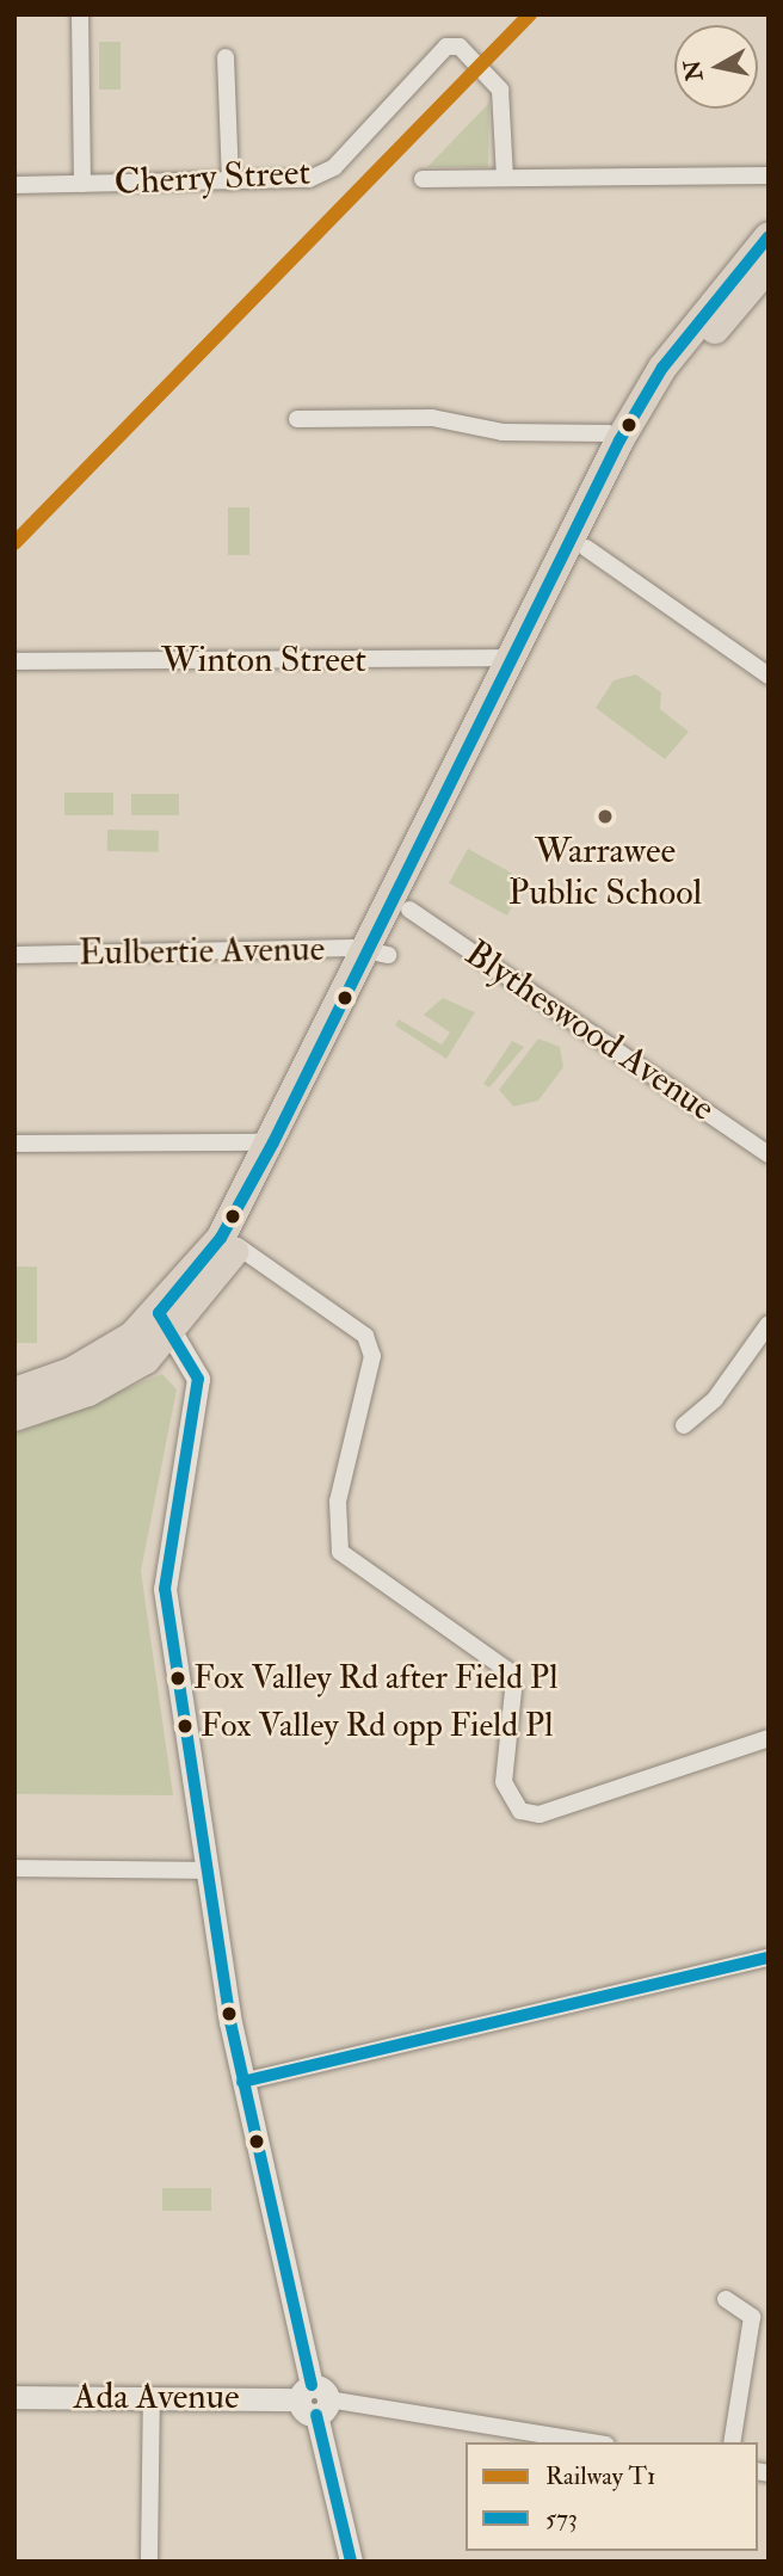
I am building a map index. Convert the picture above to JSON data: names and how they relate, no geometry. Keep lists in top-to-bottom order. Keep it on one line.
{"streets":{"main road":["Ada Avenue"],"street":["Cherry Street","Winton Street","Eulbertie Avenue","Blytheswood Avenue"]},"places":["Warrawee Public School","Fox Valley Rd after Field Pl","Fox Valley Rd opp Field Pl"],"lines":["rail line T1","transit line 573"],"legend":["Railway T1","573"],"north":"left"}
